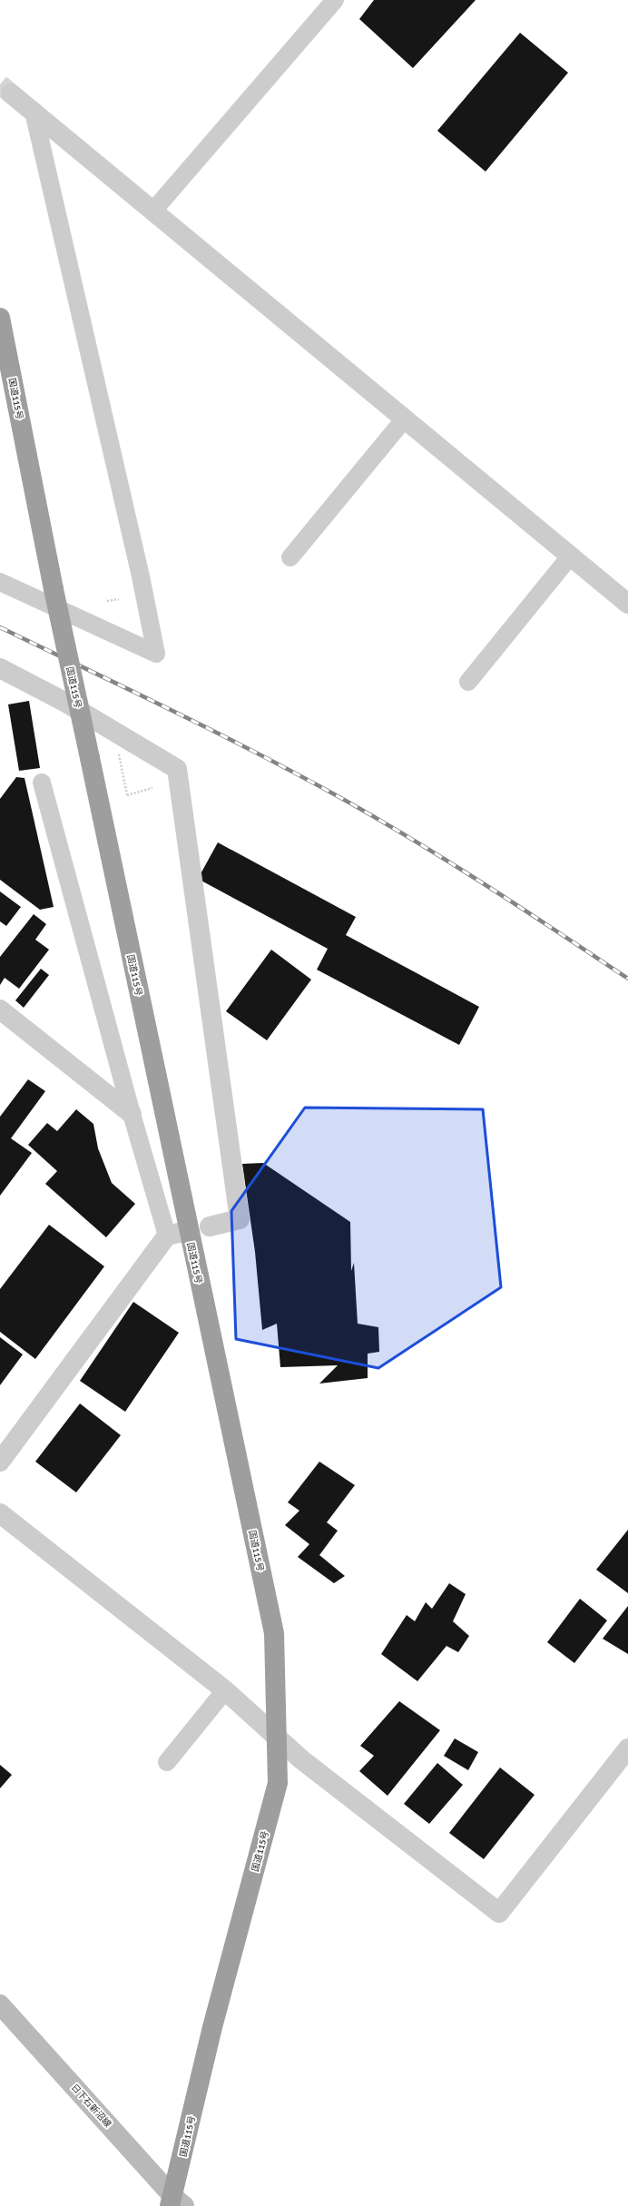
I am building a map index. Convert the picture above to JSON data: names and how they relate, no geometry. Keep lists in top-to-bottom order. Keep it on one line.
{"streets":{"highway":["国道115号"],"main road":["日下石新沼線"]},"crossings":[["国道115号","日下石新沼線"]]}
